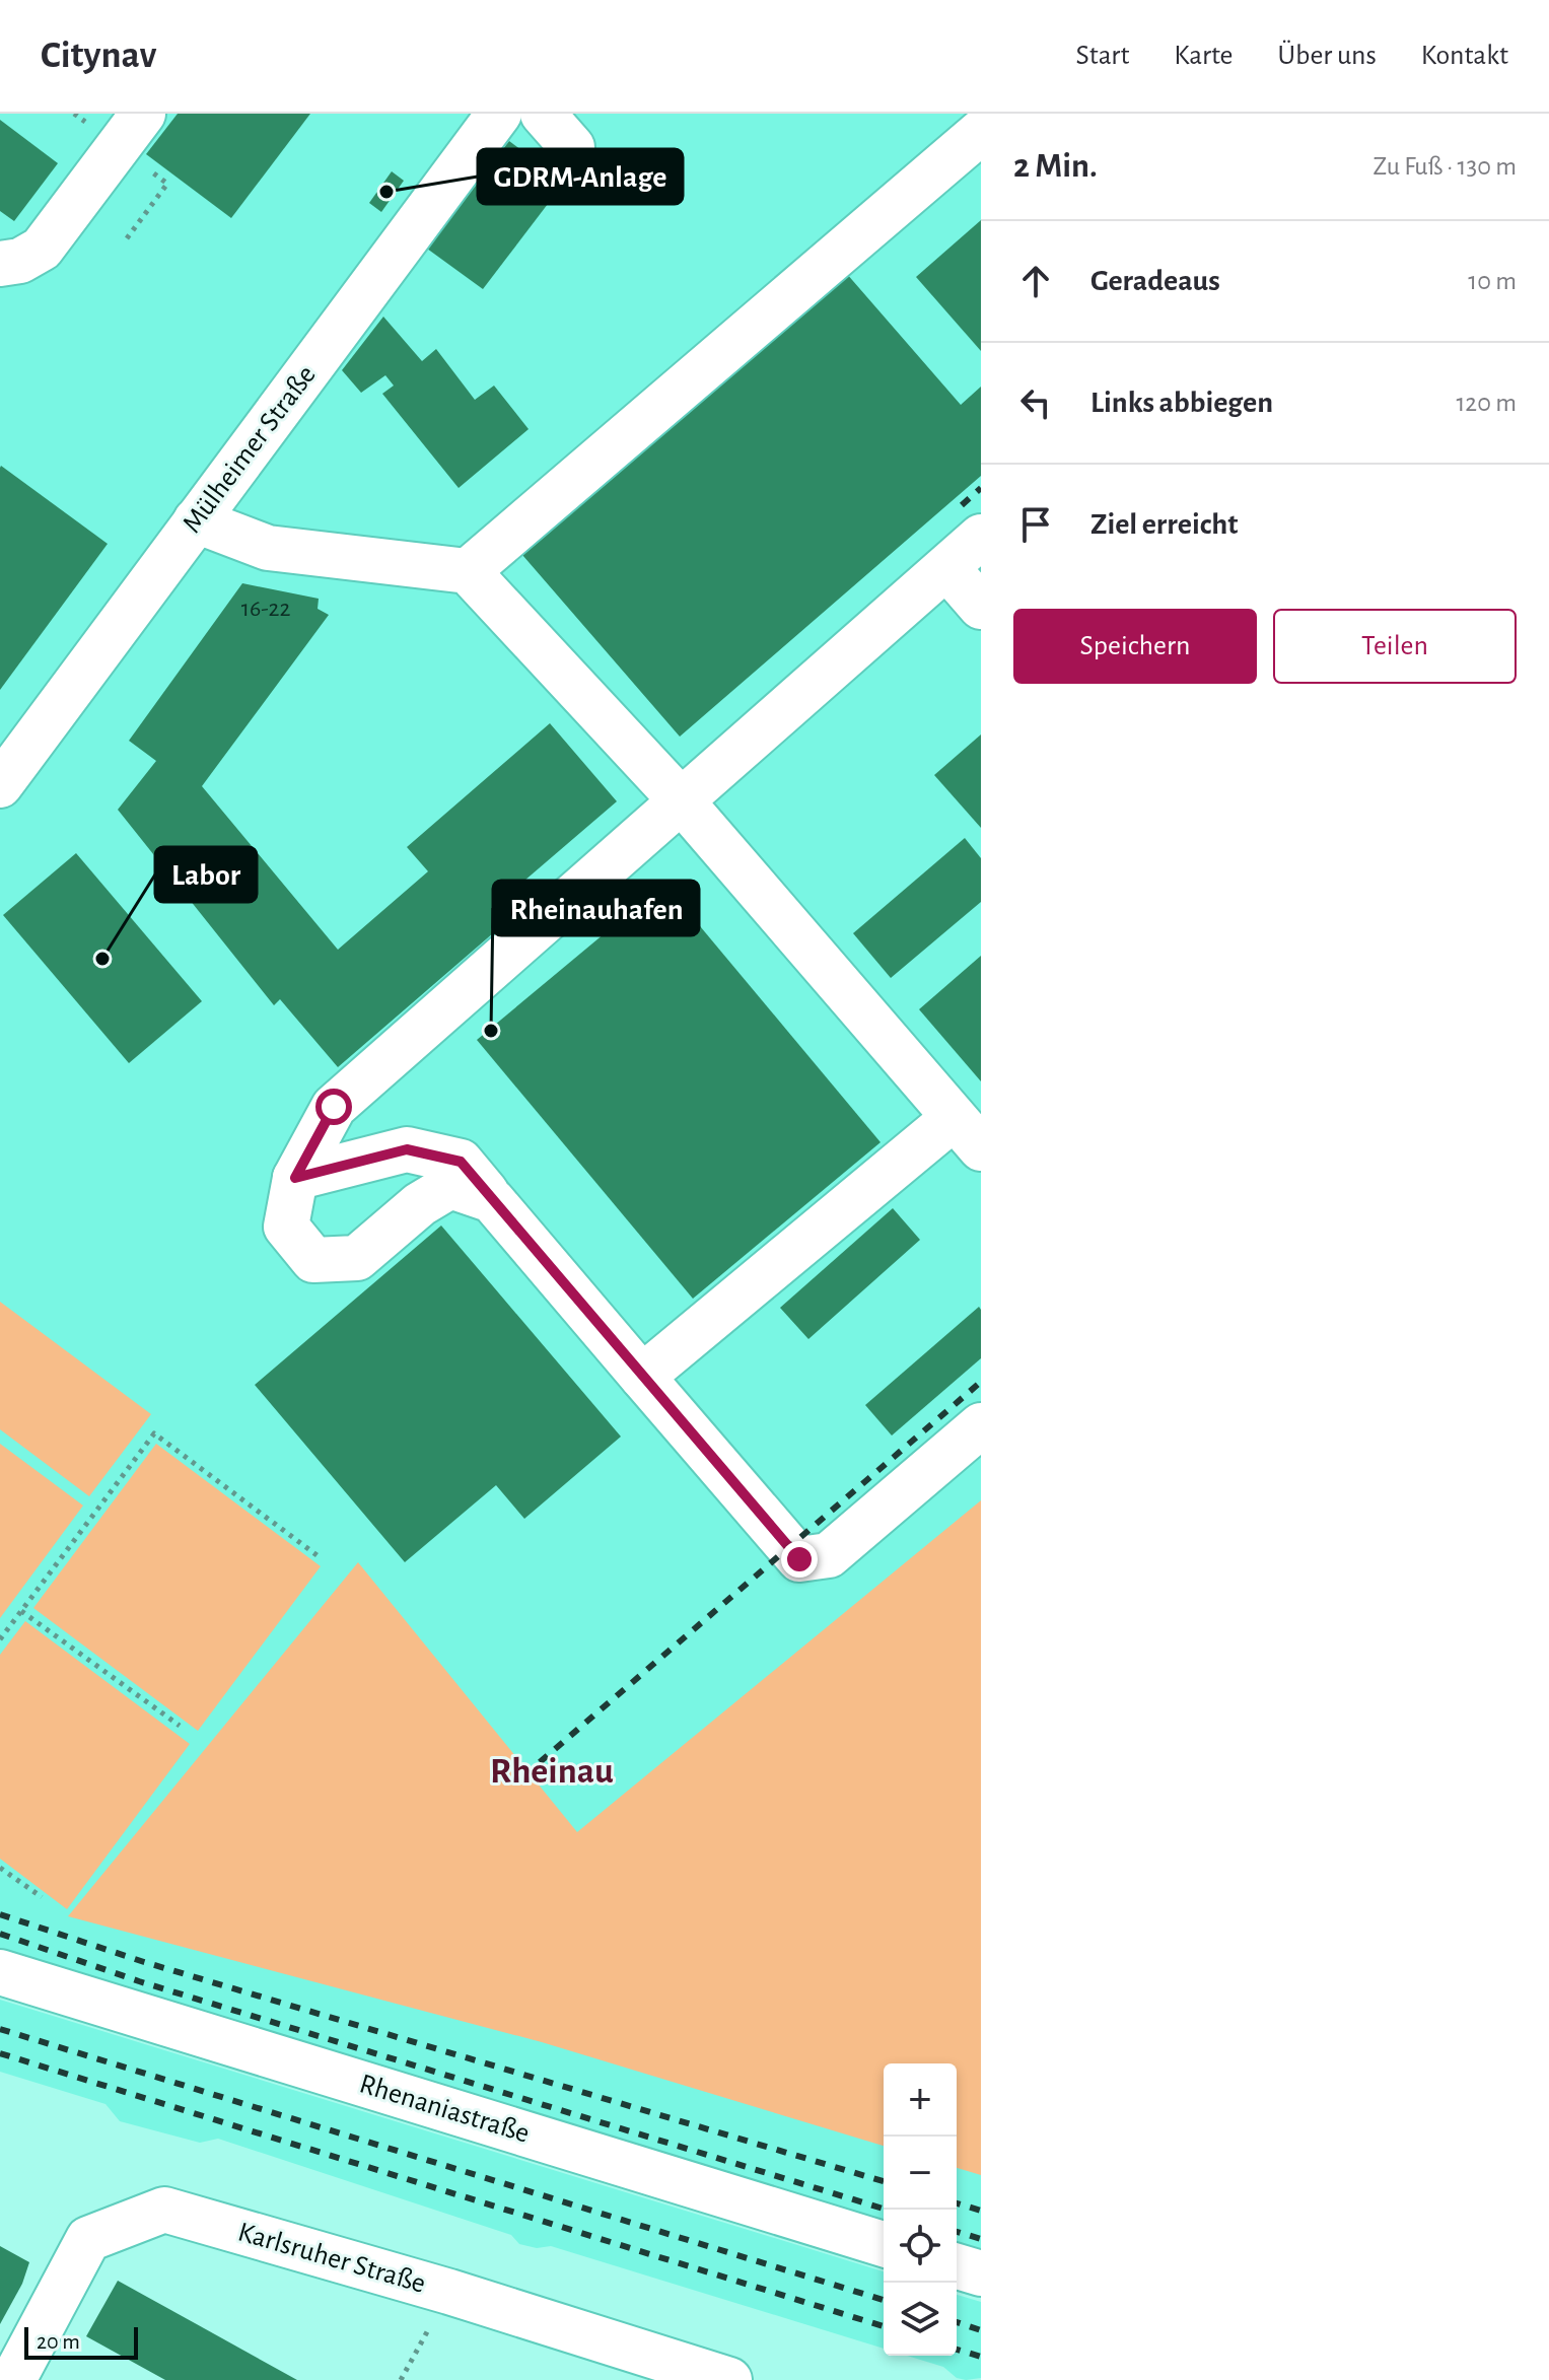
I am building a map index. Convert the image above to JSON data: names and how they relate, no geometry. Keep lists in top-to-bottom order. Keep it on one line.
{"streets":{"street":["Mülheimer Straße","Rhenaniastraße","Karlsruher Straße"]},"districts":["Rheinau"],"places":["GDRM-Anlage","Labor","Rheinauhafen"],"house_numbers":["16-22"],"scale_bar":"20 m","page":{"header":"Citynav","nav":["Start","Karte","Über uns","Kontakt"],"heading":["2 Min.","Zu Fuß · 130 m"],"list":[["Geradeaus","10 m"],["Links abbiegen","120 m"],"Ziel erreicht"],"buttons":["Speichern","Teilen"],"map_buttons":["+","−"],"scale":"20 m"}}
